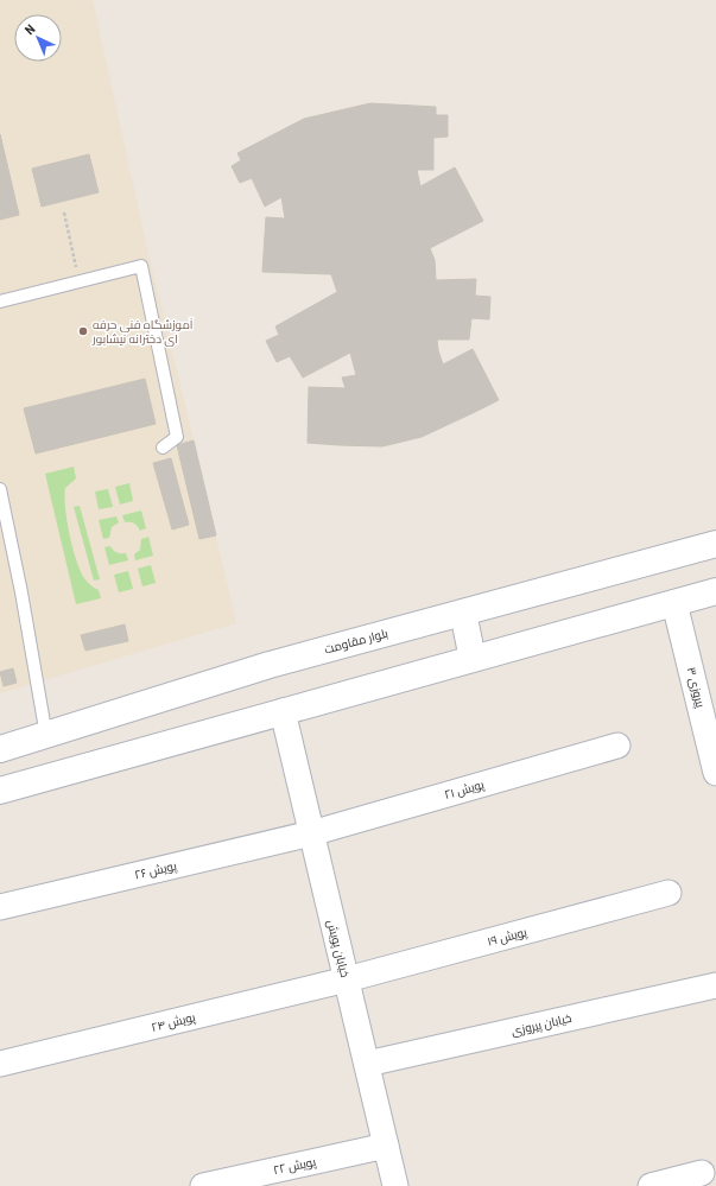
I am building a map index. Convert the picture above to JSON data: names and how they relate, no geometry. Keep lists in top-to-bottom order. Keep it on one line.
{"streets":{"street":["بلوار مقاومت","پیروزی ۳","پویش ۲۱","پویش ۲۶","پویش ۱۹","خیابان پویش","پویش ۲۴","خیابان پیروزی","پویش ۲۲"]},"crossings":[["پویش ۲۱","پویش ۲۶"],["پویش ۲۱","خیابان پویش"],["پویش ۲۶","خیابان پویش"],["پویش ۱۹","خیابان پویش"],["پویش ۱۹","پویش ۲۴"],["خیابان پویش","پویش ۲۴"],["خیابان پویش","خیابان پیروزی"],["خیابان پویش","پویش ۲۲"]],"places":["آموزشگاه فنی حرفه ای دخترانه نیشابور"],"north":"top left"}
